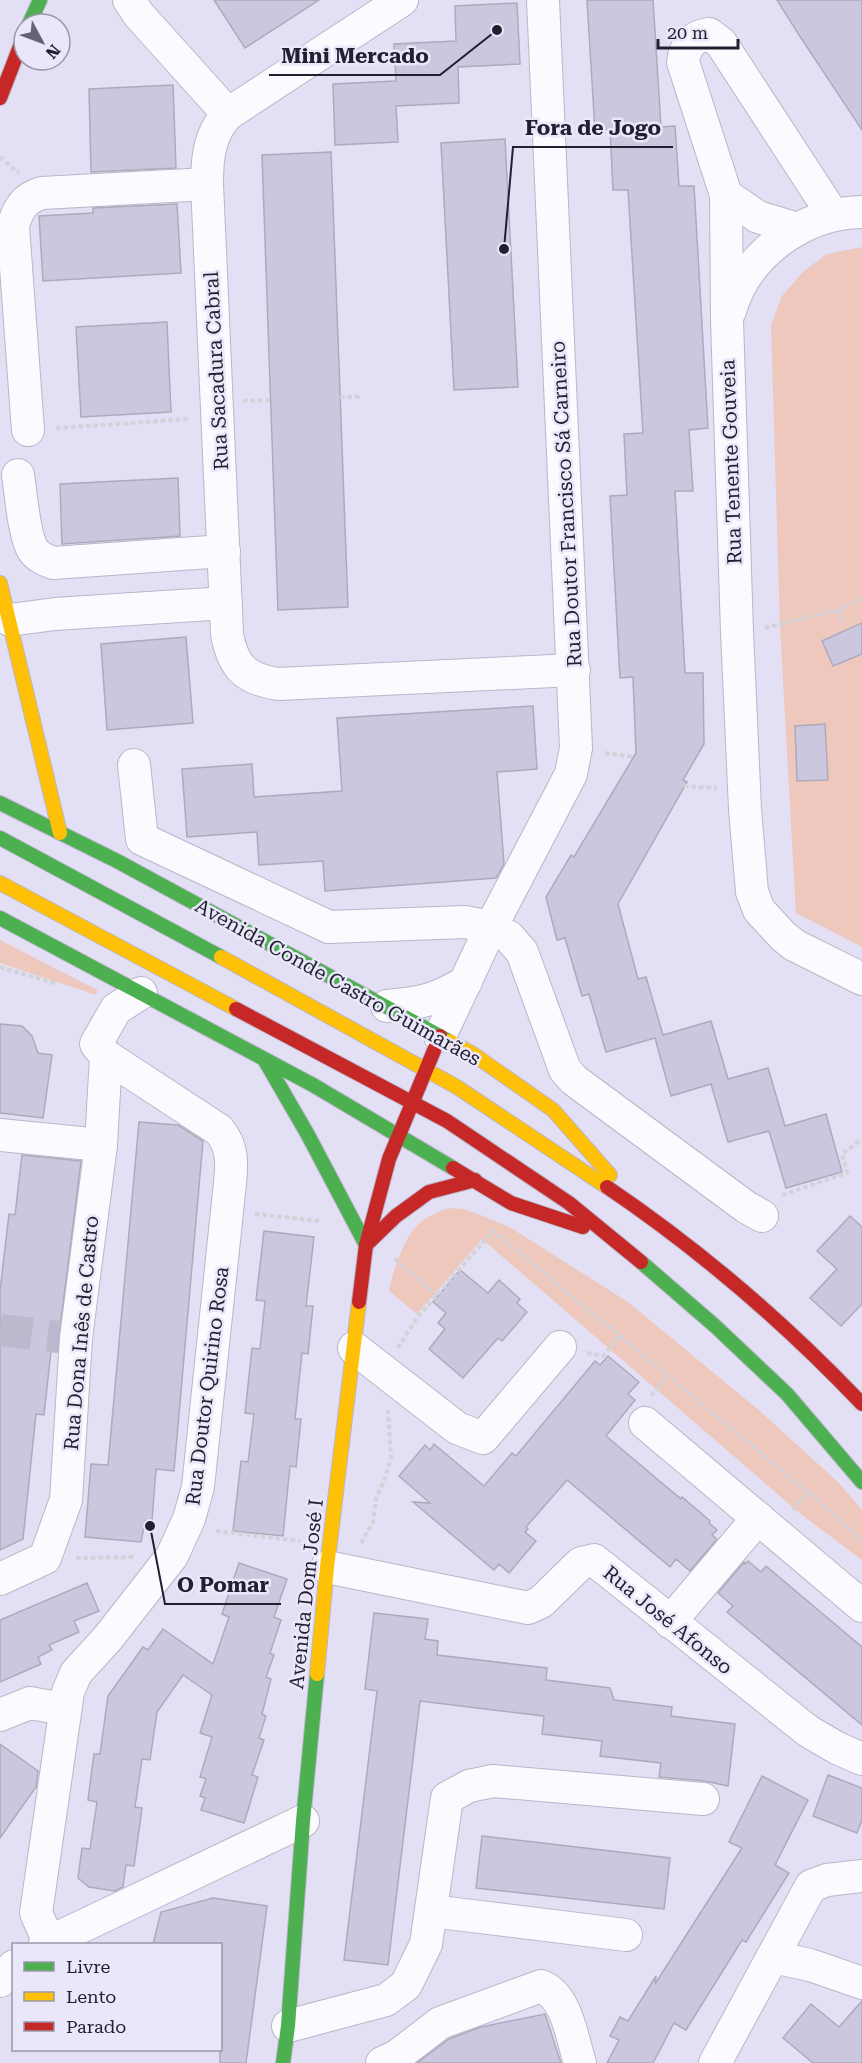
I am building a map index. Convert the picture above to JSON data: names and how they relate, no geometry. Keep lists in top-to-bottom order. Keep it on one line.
{"streets":{"main road":["Avenida Conde Castro Guimarães","Avenida Dom José I"],"street":["Rua Sacadura Cabral","Rua Tenente Gouveia","Rua Doutor Francisco Sá Carneiro","Rua Dona Inês de Castro","Rua Doutor Quirino Rosa","Rua José Afonso"]},"crossings":[["Rua Sacadura Cabral","Rua Doutor Francisco Sá Carneiro"],["Rua Doutor Francisco Sá Carneiro","Avenida Conde Castro Guimarães"],["Rua Doutor Francisco Sá Carneiro","Avenida Dom José I"],["Avenida Conde Castro Guimarães","Avenida Dom José I"],["Rua Dona Inês de Castro","Rua Doutor Quirino Rosa"],["Avenida Dom José I","Rua José Afonso"]],"places":["Mini Mercado","Fora de Jogo","O Pomar"],"legend":["Livre","Lento","Parado"],"scale_bar":"20 m","north":"bottom right"}
